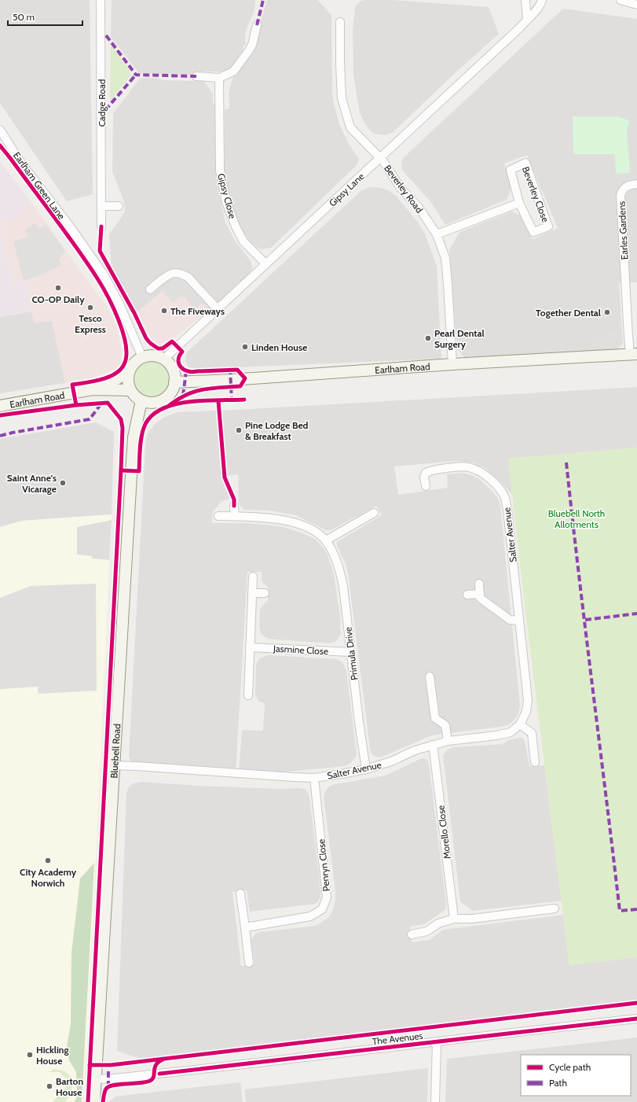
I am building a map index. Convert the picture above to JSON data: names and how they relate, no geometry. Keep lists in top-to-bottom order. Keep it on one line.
{"streets":{"main road":["Earlham Road","Bluebell Road"],"street":["Cadge Road","Earlham Green Lane","Beverley Road","Gipsy Lane","Beverley Close","Gipsy Close","Earles Gardens","Salter Avenue","Jasmine Close","Primula Drive","Morello Close","Penryn Close","The Avenues"]},"crossings":[["Earlham Green Lane","Gipsy Lane"],["Earlham Green Lane","Earlham Road"],["Earlham Green Lane","Bluebell Road"],["Beverley Road","Gipsy Lane"],["Beverley Road","Beverley Close"],["Beverley Road","Earlham Road"],["Gipsy Lane","Gipsy Close"],["Gipsy Lane","Earlham Road"],["Gipsy Lane","Bluebell Road"],["Earles Gardens","Earlham Road"],["Earlham Road","Bluebell Road"],["Salter Avenue","Primula Drive"],["Salter Avenue","Bluebell Road"],["Salter Avenue","Morello Close"],["Salter Avenue","Penryn Close"],["Jasmine Close","Primula Drive"],["Bluebell Road","The Avenues"]],"parks":["Bluebell North Allotments"],"places":["CO-OP Daily","Tesco Express","The Fiveways","Together Dental","Pearl Dental Surgery","Linden House","Pine Lodge Bed & Breakfast","Saint Anne’s Vicarage","City Academy Norwich","Hickling House","Barton House"],"legend":["Cycle path","Path"],"scale_bar":"50 m"}
